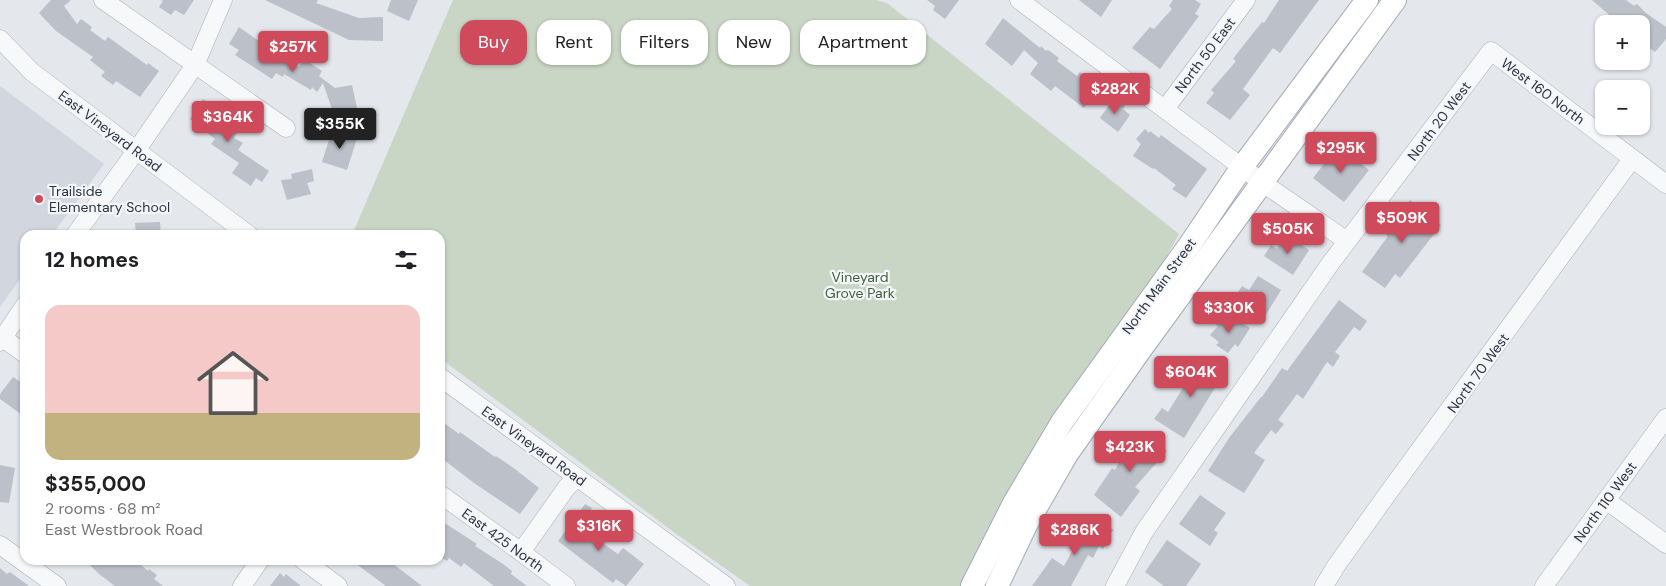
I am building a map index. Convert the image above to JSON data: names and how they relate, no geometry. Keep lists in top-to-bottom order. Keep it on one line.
{"streets":{"main road":["North Main Street"],"street":["North 50 East","West 160 North","North 20 West","East Vineyard Road","North 70 West","North 110 West","East 425 North"]},"crossings":[["West 160 North","North 20 West"],["West 160 North","North 70 West"]],"parks":["Vineyard Grove Park"],"places":["Trailside Elementary School"],"page":{"map_buttons":["+","−"],"chip":["Buy","Rent","Filters","New","Apartment"],"price":["$257K","$282K","$364K","$355K","$295K","$509K","$505K","$330K","$604K","$423K","$316K","$286K"],"heading":"12 homes","list":[{"name":"$355,000","note":"2 rooms · 68 m² · East Westbrook Road"}]}}
